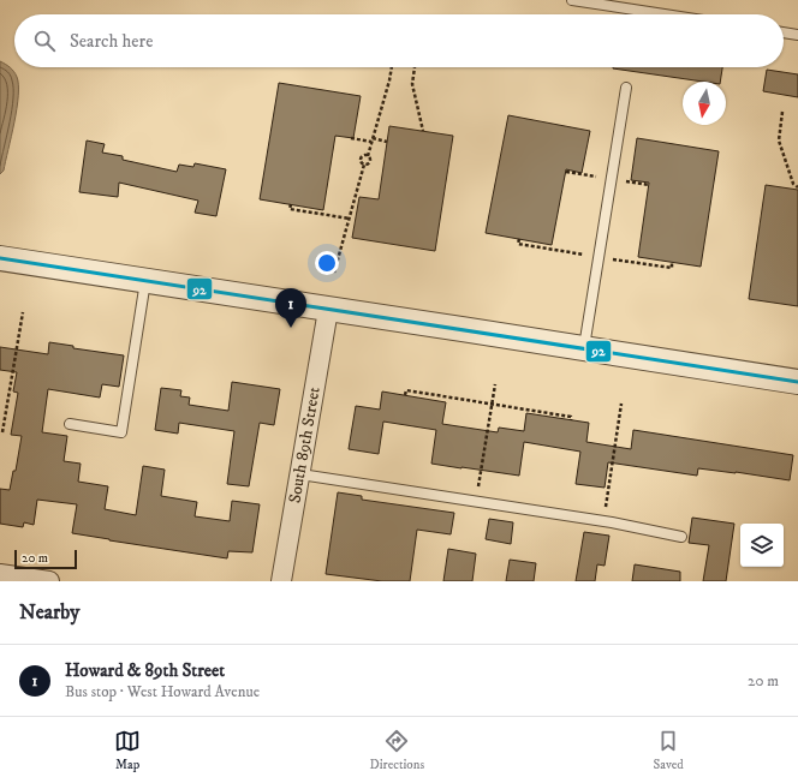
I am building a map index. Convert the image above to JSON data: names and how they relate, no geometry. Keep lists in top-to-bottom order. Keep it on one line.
{"streets":{"street":["South 89th Street"]},"lines":["transit line 92"],"scale_bar":"20 m","north":"bottom","page":{"search":"Search here","pins":"1","scale":"20 m","heading":"Nearby","list":[{"mark":"1","name":"Howard & 89th Street","note":"Bus stop · West Howard Avenue","value":"20 m"}],"nav":["Map","Directions","Saved"]}}
